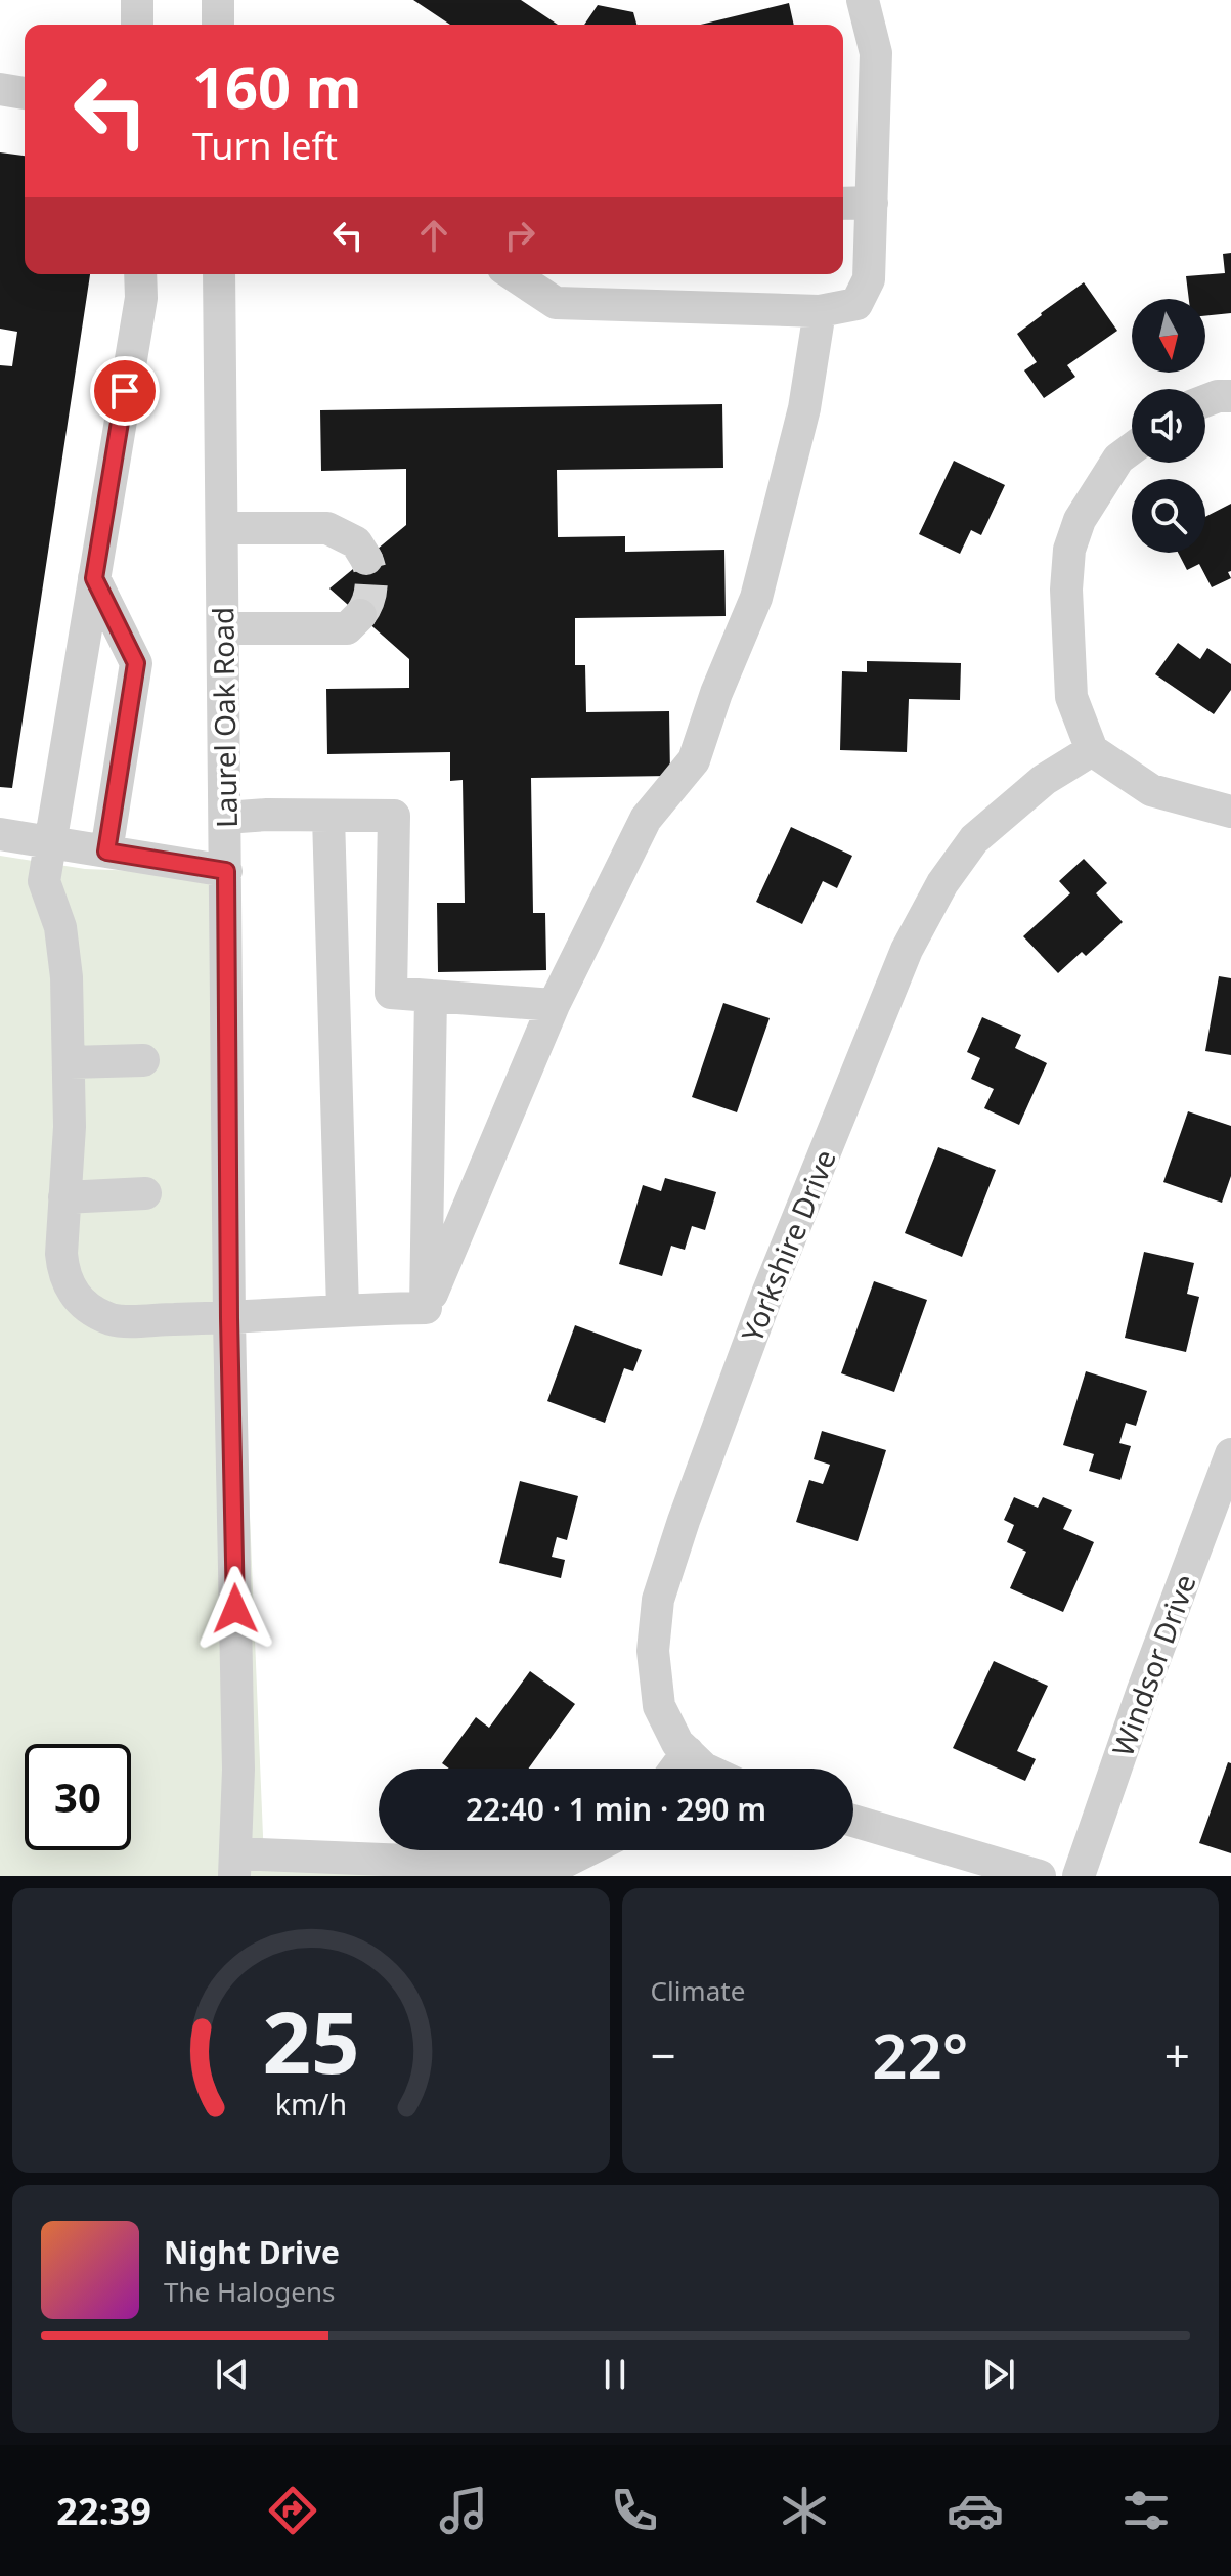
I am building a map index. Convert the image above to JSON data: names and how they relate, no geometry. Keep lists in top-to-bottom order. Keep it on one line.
{"streets":{"street":["Laurel Oak Road","Yorkshire Drive","Windsor Drive"]},"north":"bottom","page":{"turn":["160 m","Turn left"],"limit":"30","trip":"22:40 · 1 min · 290 m","tile":"Climate","heat":["−","22°","+"],"song":["Night Drive","The Halogens"],"tabs":"22:39","gauge":["25","km/h"]}}
